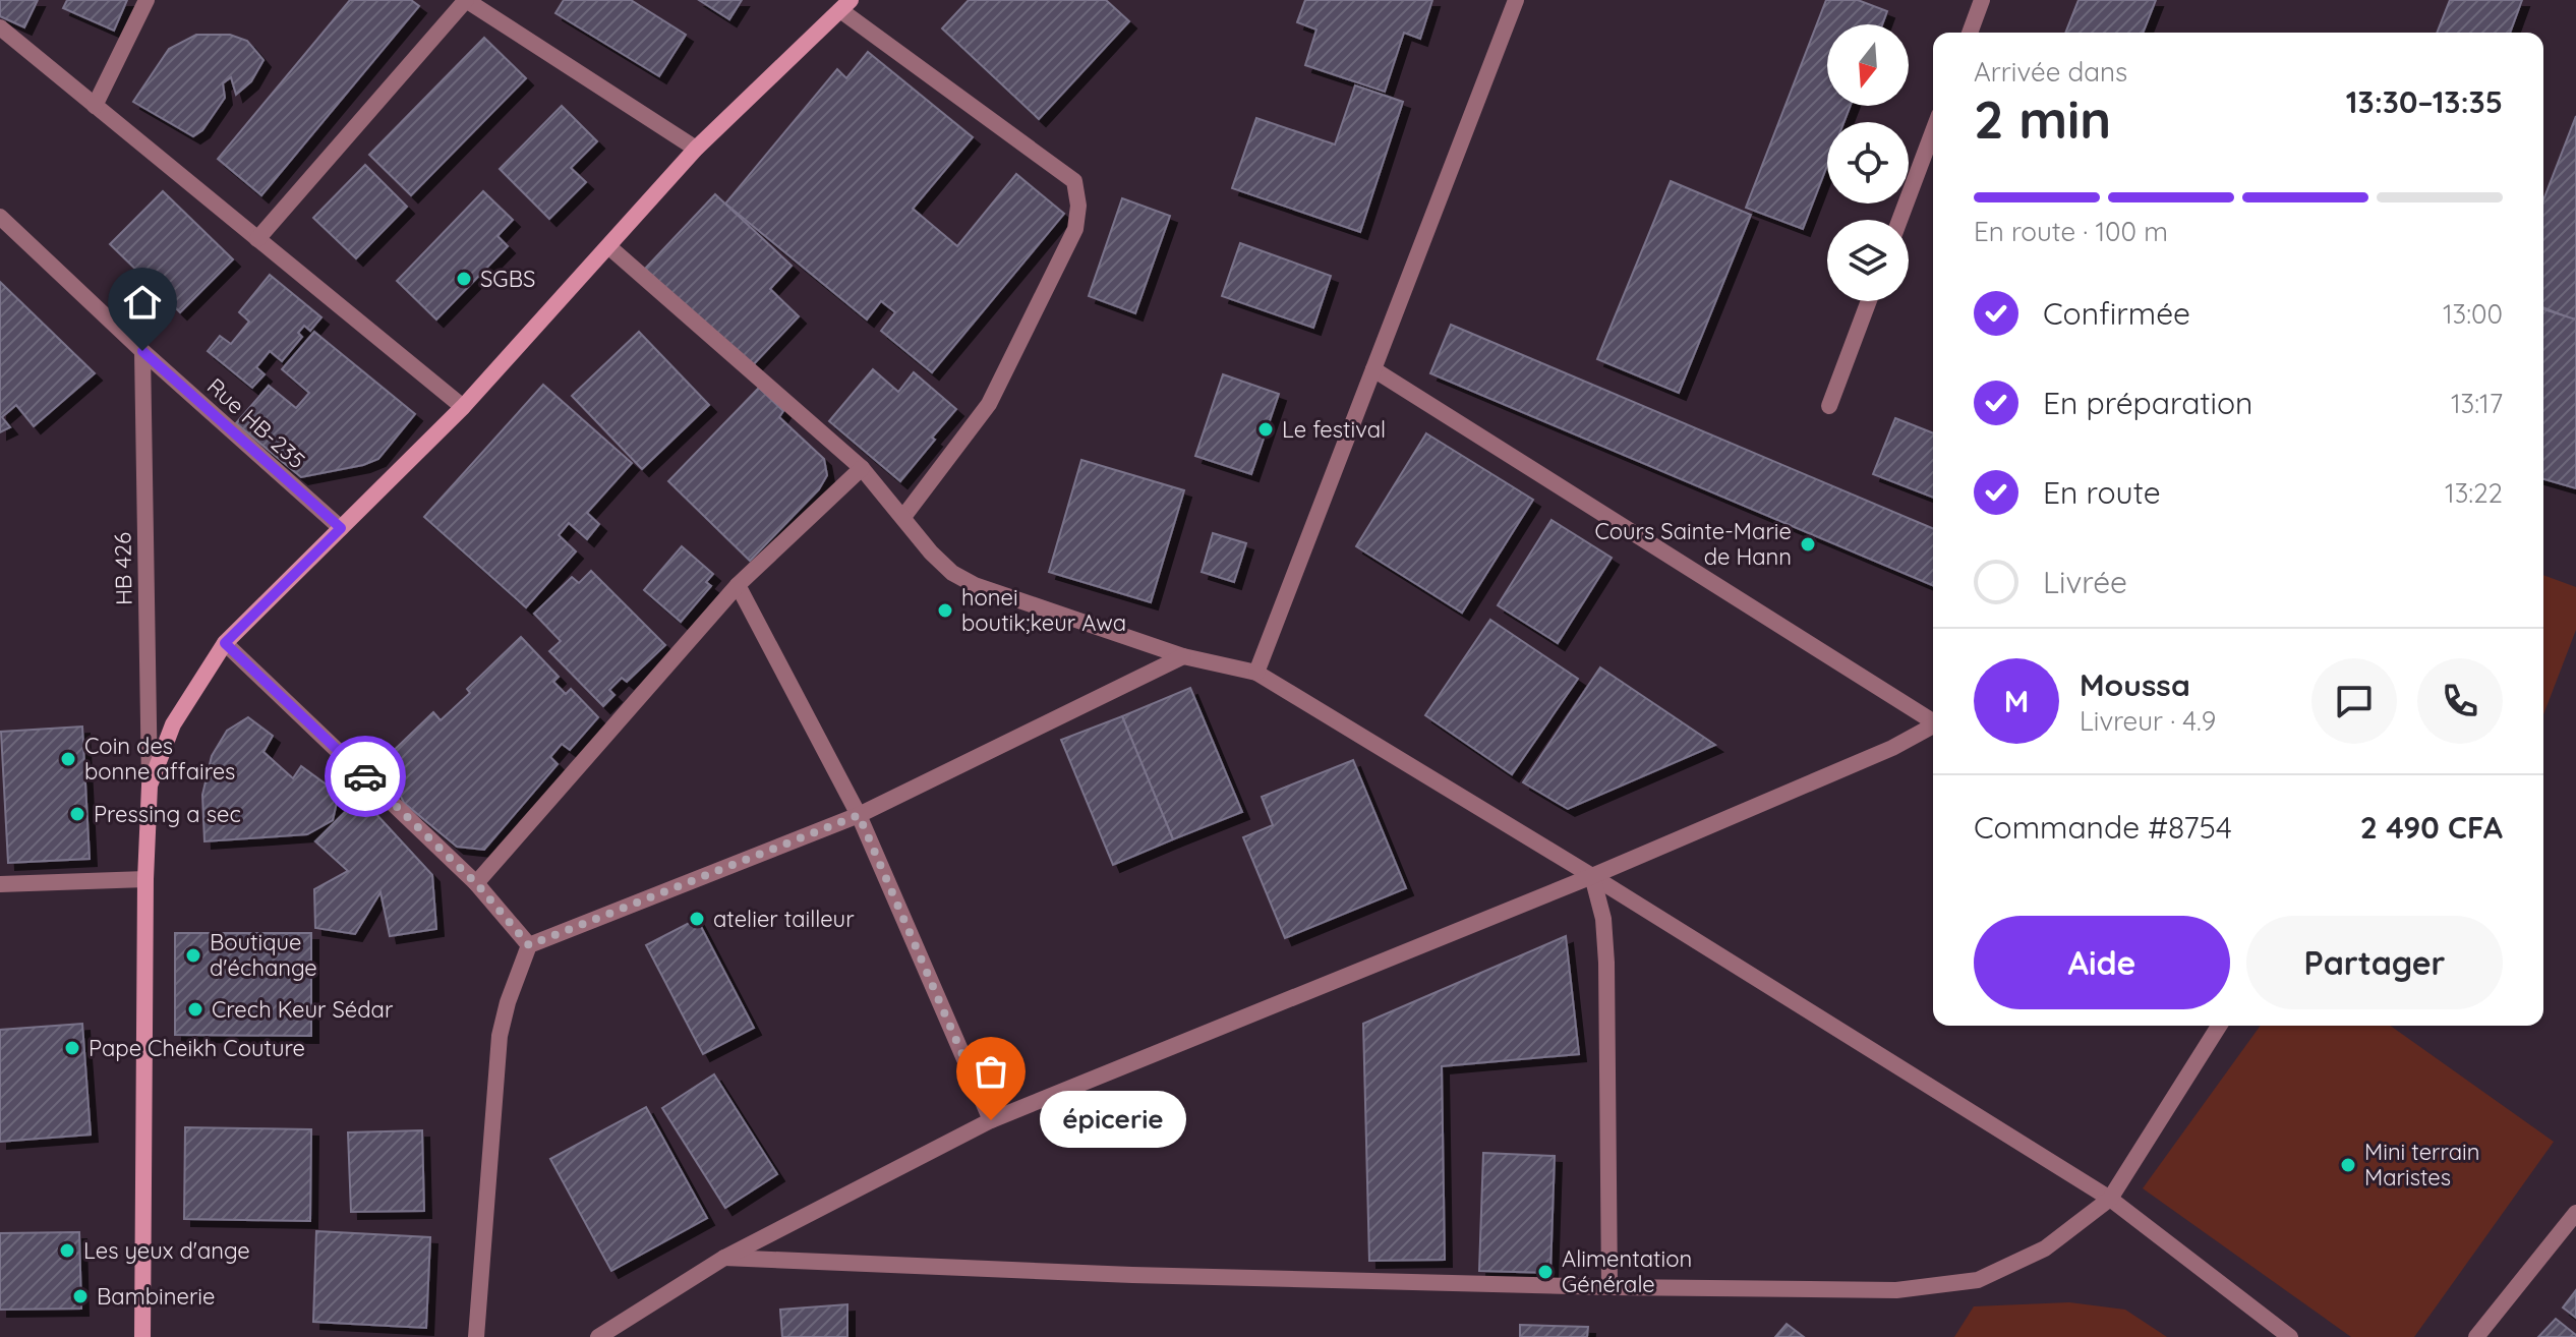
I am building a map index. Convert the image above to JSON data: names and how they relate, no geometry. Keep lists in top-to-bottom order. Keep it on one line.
{"streets":{"street":["Rue HB-235","HB 426"]},"crossings":[["Rue HB-235","HB 426"]],"places":["SGBS","Le festival","Cours Sainte-Marie de Hann","honei boutik;keur Awa","Coin des bonne affaires","Pressing a sec","atelier tailleur","Boutique d'échange","Crech Keur Sédar","Pape Cheikh Couture","épicerie","Mini terrain Maristes","Les yeux d'ange","Alimentation Générale","Bambinerie"],"north":"bottom","page":{"heading":["2 min","Arrivée dans","13:30–13:35"],"panel":["Moussa","Livreur · 4.9","Commande #8754","2 490 CFA"],"bar":"En route · 100 m","list":[["Confirmée","13:00"],["En préparation","13:17"],["En route","13:22"],"Livrée"],"round":"M","buttons":["Aide","Partager"],"bubble":"épicerie"}}
